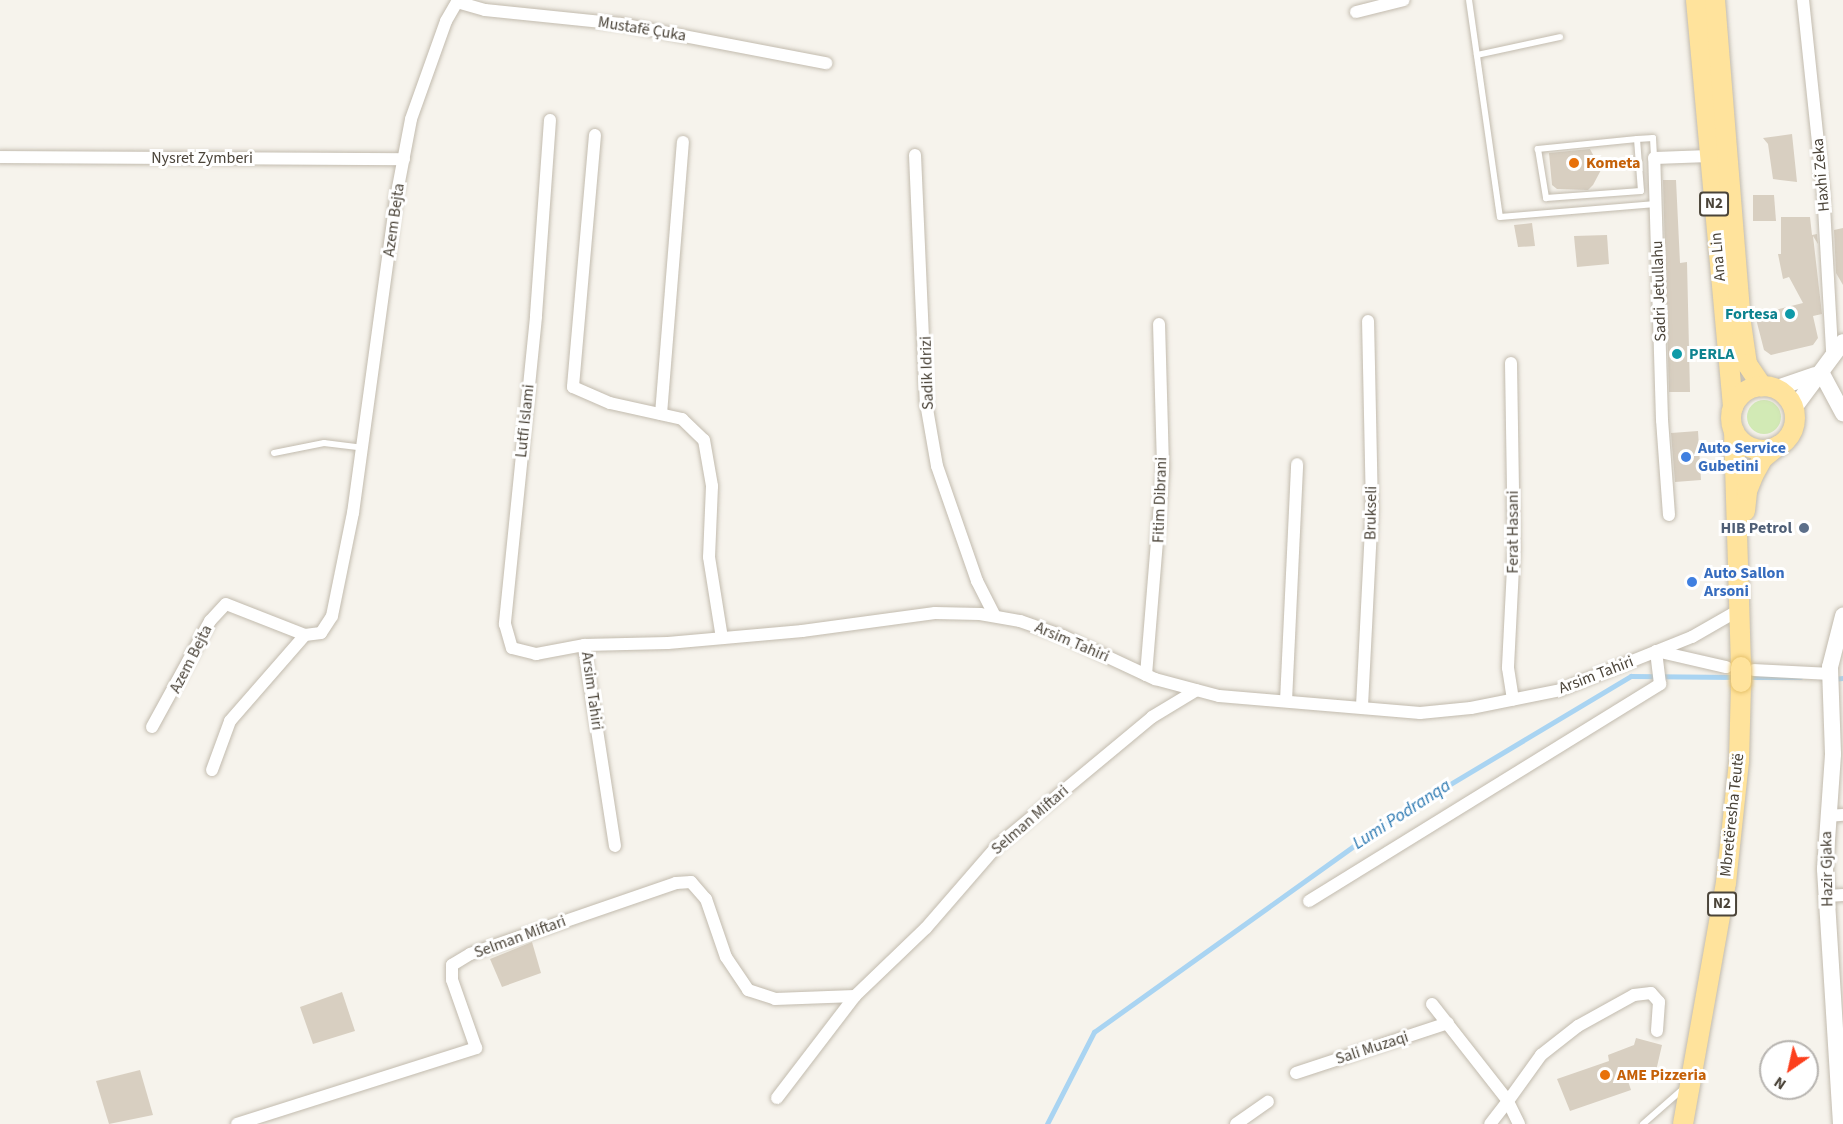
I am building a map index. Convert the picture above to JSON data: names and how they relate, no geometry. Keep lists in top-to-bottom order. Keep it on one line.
{"streets":{"main road":["N2","Ana Lin","Mbretëresha Teutë"],"street":["Mustafë Çuka","Nysret Zymberi","Haxhi Zeka","Azem Bejta","Sadri Jetullahu","Sadik Idrizi","Lutfi Islami","Fitim Dibrani","Brukseli","Ferat Hasani","Arsim Tahiri","Selman Miftari","Hazir Gjaka","Sali Muzaqi"]},"crossings":[["Mustafë Çuka","Azem Bejta"],["Nysret Zymberi","Azem Bejta"],["N2","Ana Lin"],["N2","Mbretëresha Teutë"],["Ana Lin","Mbretëresha Teutë"],["Sadik Idrizi","Arsim Tahiri"],["Lutfi Islami","Arsim Tahiri"],["Fitim Dibrani","Arsim Tahiri"],["Brukseli","Arsim Tahiri"],["Ferat Hasani","Arsim Tahiri"],["Arsim Tahiri","Mbretëresha Teutë"],["Arsim Tahiri","Selman Miftari"]],"water":["Lumi Podranqa"],"places":["Kometa","Fortesa","PERLA","Auto Service Gubetini","HIB Petrol","Auto Sallon Arsoni","AME Pizzeria"],"north":"bottom left"}
